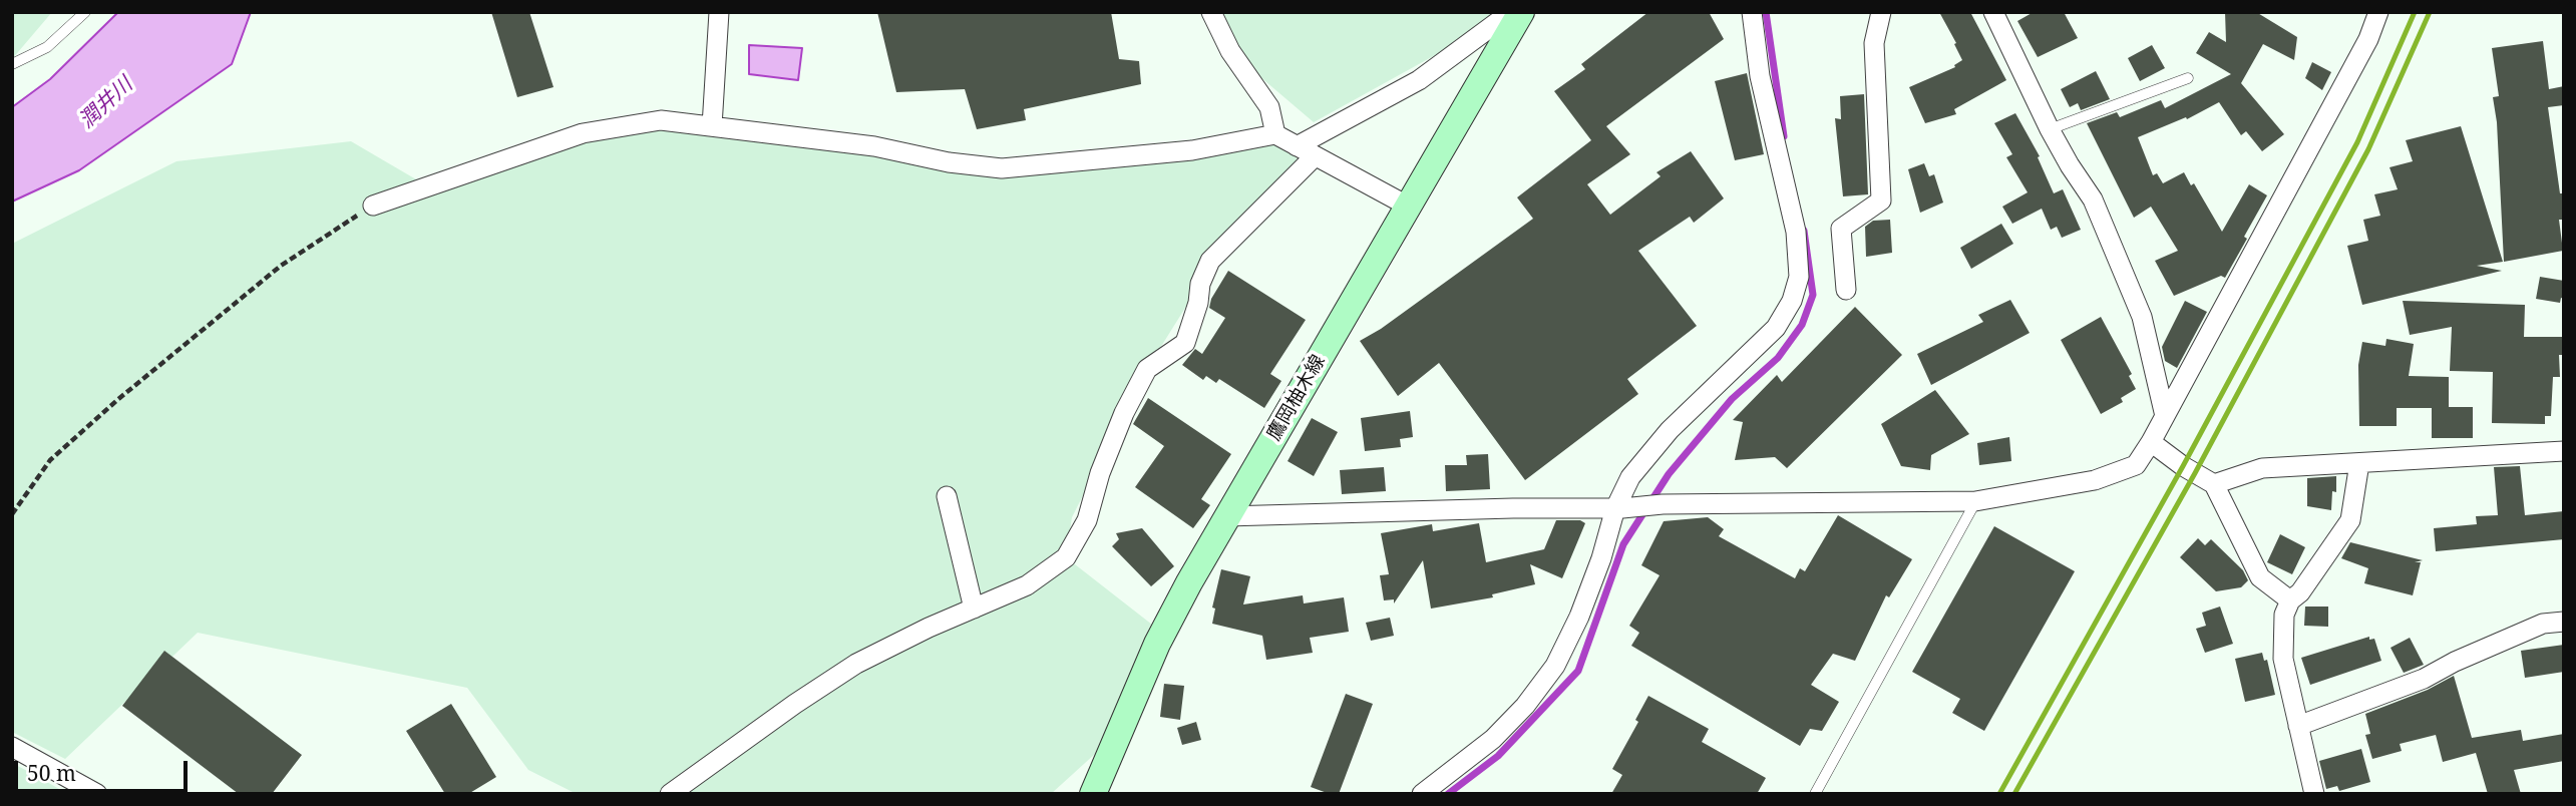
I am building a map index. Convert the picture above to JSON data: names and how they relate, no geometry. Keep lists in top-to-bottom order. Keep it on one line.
{"streets":{"main road":["鷹岡柚木線"]},"water":["潤井川"],"scale_bar":"50 m"}
